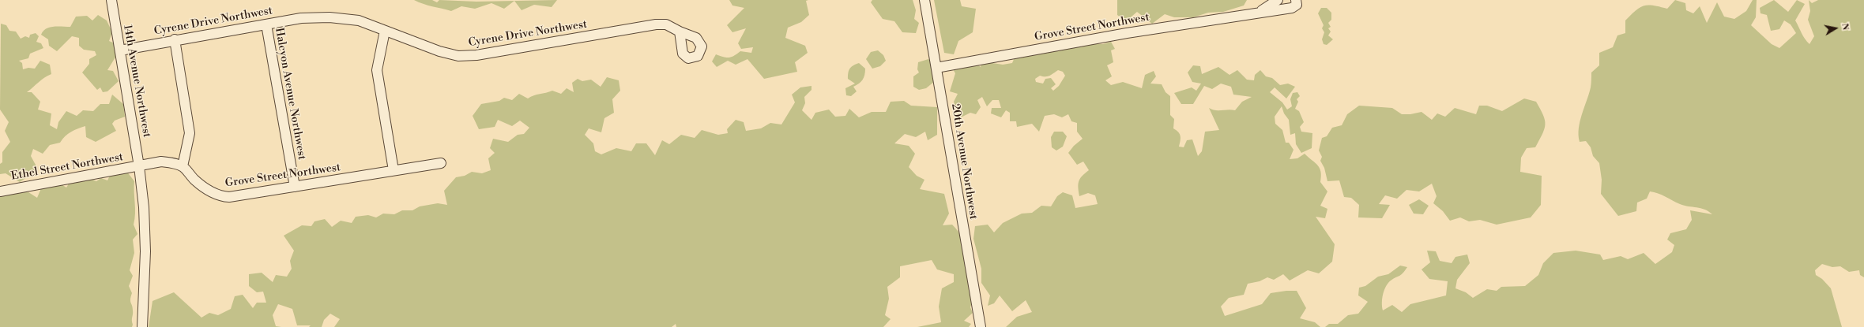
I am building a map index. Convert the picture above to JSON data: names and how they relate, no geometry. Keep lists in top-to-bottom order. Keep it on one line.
{"streets":{"street":["Cyrene Drive Northwest","Grove Street Northwest","14th Avenue Northwest","Halcyon Avenue Northwest","20th Avenue Northwest","Ethel Street Northwest"]},"crossings":[["Cyrene Drive Northwest","14th Avenue Northwest"],["Cyrene Drive Northwest","Halcyon Avenue Northwest"],["Grove Street Northwest","Halcyon Avenue Northwest"],["Grove Street Northwest","20th Avenue Northwest"],["14th Avenue Northwest","Ethel Street Northwest"]],"north":"right"}
